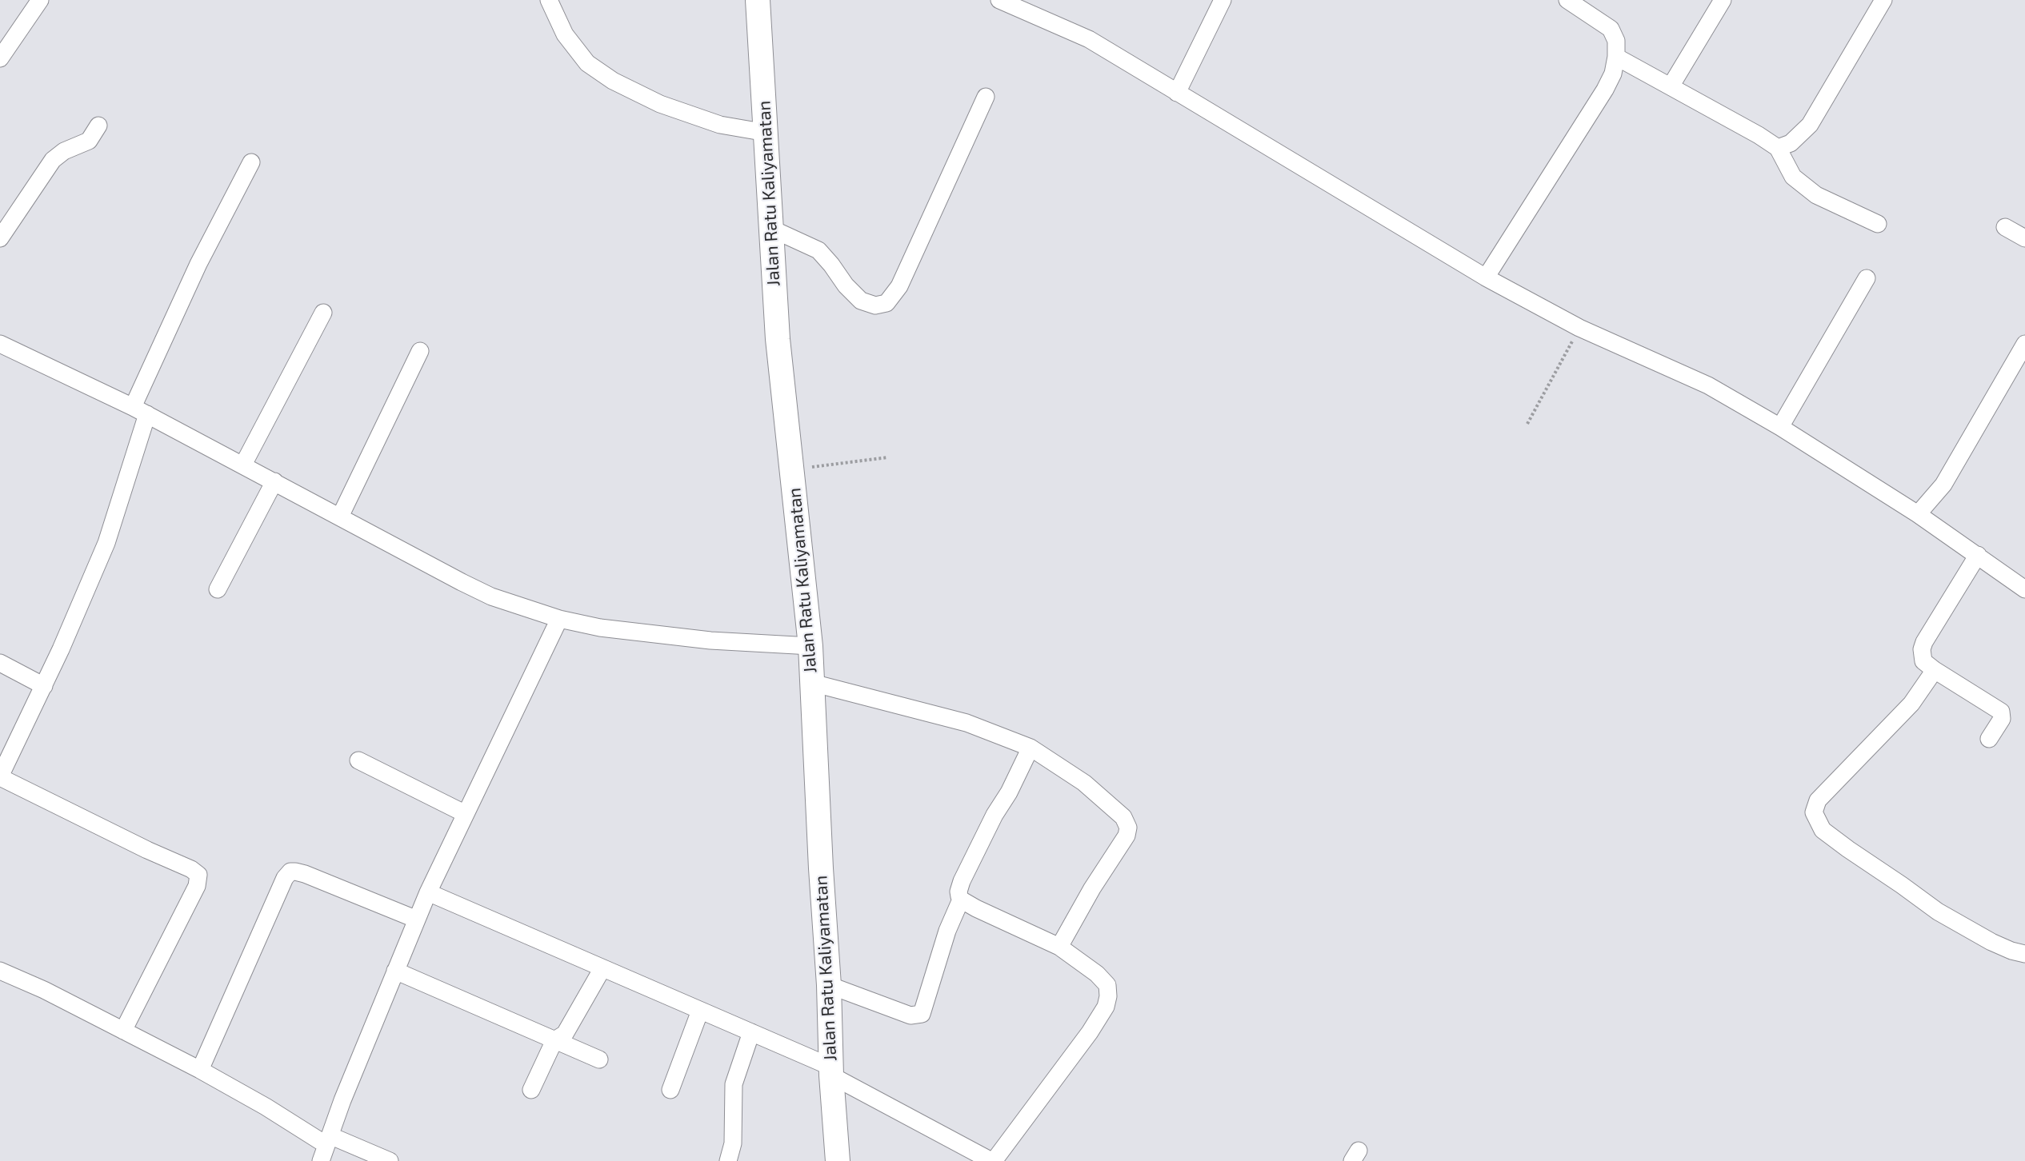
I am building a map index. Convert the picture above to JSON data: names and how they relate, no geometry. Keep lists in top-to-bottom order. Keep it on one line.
{"streets":{"main road":["Jalan Ratu Kaliyamatan"]}}
